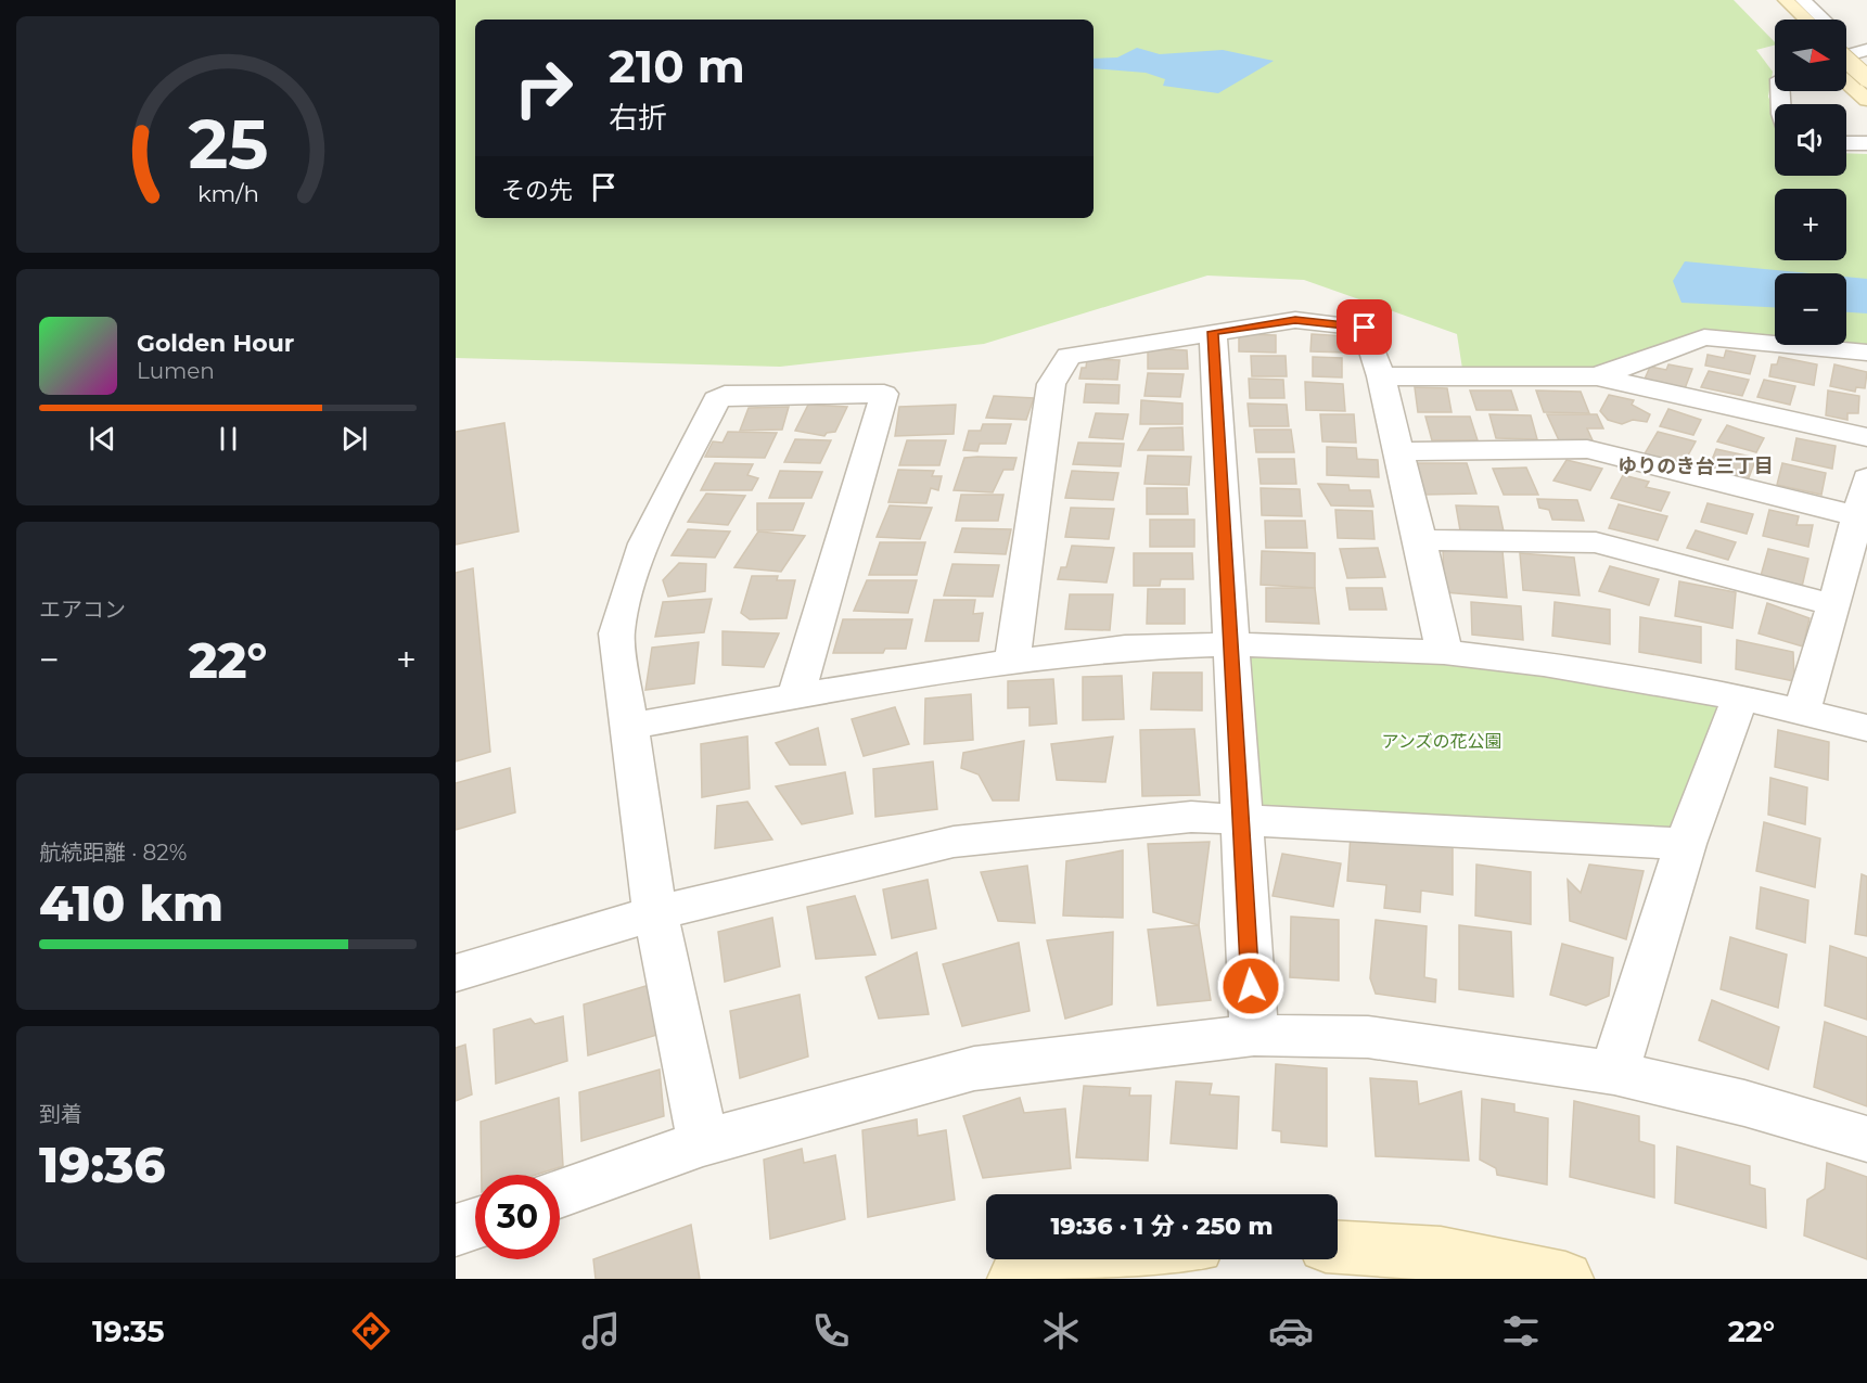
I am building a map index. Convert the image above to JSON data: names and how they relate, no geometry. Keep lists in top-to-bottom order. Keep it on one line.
{"districts":["ゆりのき台三丁目"],"parks":["アンズの花公園"],"north":"right","page":{"map_buttons":["+","−"],"turn":["210 m","右折"],"then":"その先","song":["Golden Hour","Lumen"],"tile":["エアコン",["航続距離 · 82%","410 km"],["到着","19:36"]],"heat":["−","22°","+"],"limit":"30","trip":"19:36 · 1 分 · 250 m","tabs":["19:35","22°"],"gauge":["25","km/h"]}}
